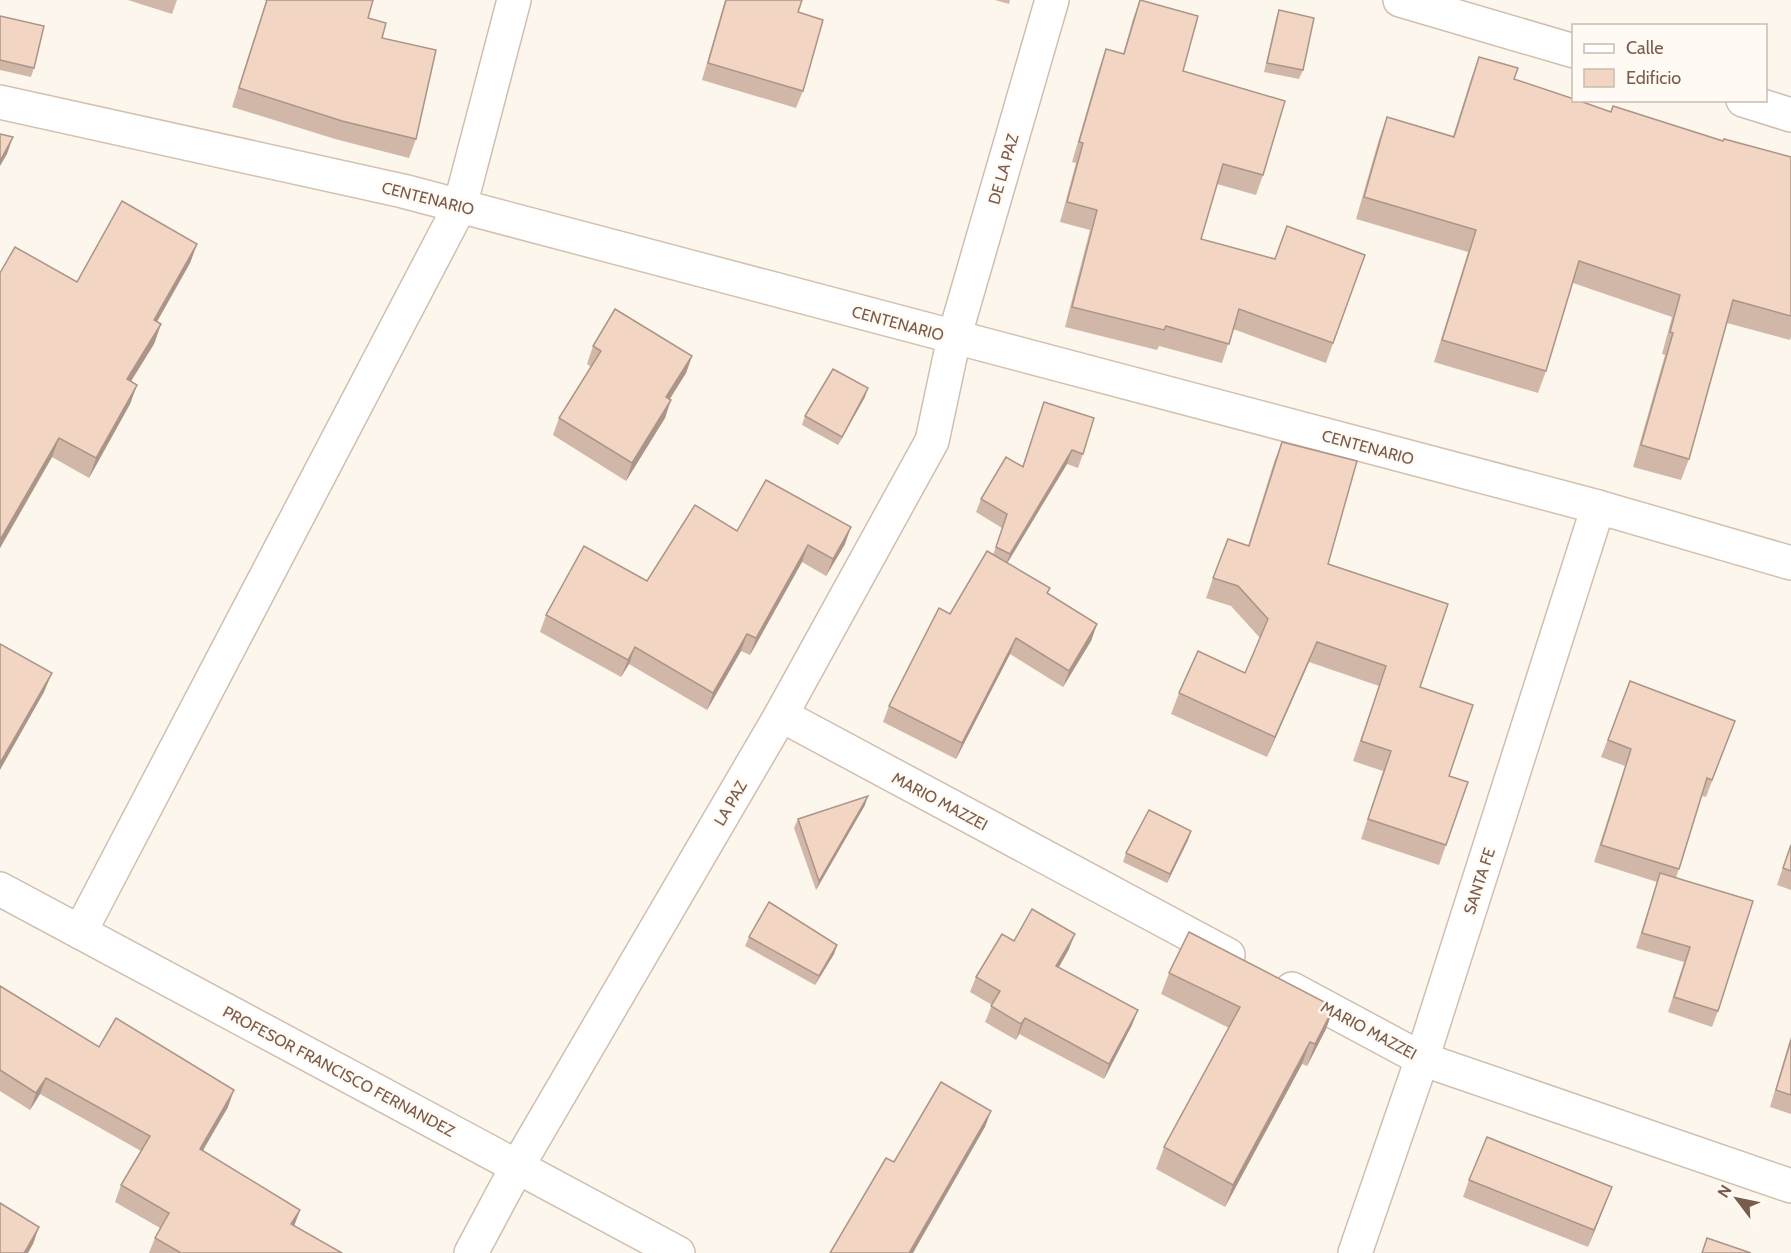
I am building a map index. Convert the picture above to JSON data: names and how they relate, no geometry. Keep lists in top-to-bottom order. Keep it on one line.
{"streets":{"street":["DE LA PAZ","CENTENARIO","MARIO MAZZEI","LA PAZ","SANTA FE","PROFESOR FRANCISCO FERNANDEZ"]},"crossings":[["DE LA PAZ","CENTENARIO"],["DE LA PAZ","LA PAZ"],["CENTENARIO","LA PAZ"],["CENTENARIO","SANTA FE"],["MARIO MAZZEI","LA PAZ"],["MARIO MAZZEI","SANTA FE"],["LA PAZ","PROFESOR FRANCISCO FERNANDEZ"]],"legend":["Calle","Edificio"],"north":"top left"}
